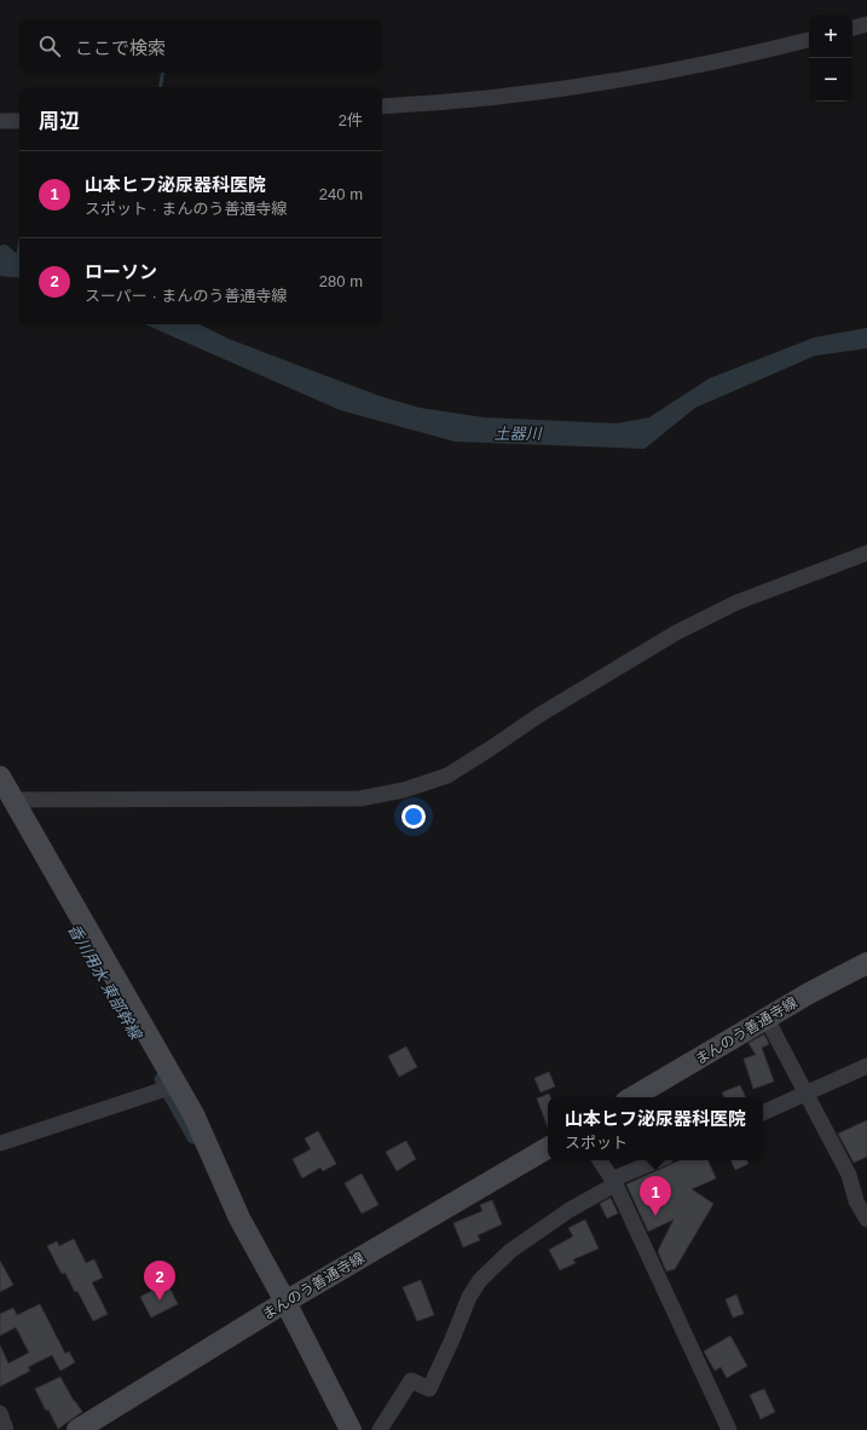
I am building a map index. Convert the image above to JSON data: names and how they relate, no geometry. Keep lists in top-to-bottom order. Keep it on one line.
{"streets":{"main road":["まんのう善通寺線"]},"water":["土器川","香川用水 東部幹線"],"page":{"map_buttons":["+","−"],"search":"ここで検索","heading":["周辺","2件"],"list":[{"mark":"1","name":"山本ヒフ泌尿器科医院","note":"スポット · まんのう善通寺線","value":"240 m"},{"mark":"2","name":"ローソン","note":"スーパー · まんのう善通寺線","value":"280 m"}],"popup":["山本ヒフ泌尿器科医院","スポット"],"pins":["1","2"]}}
